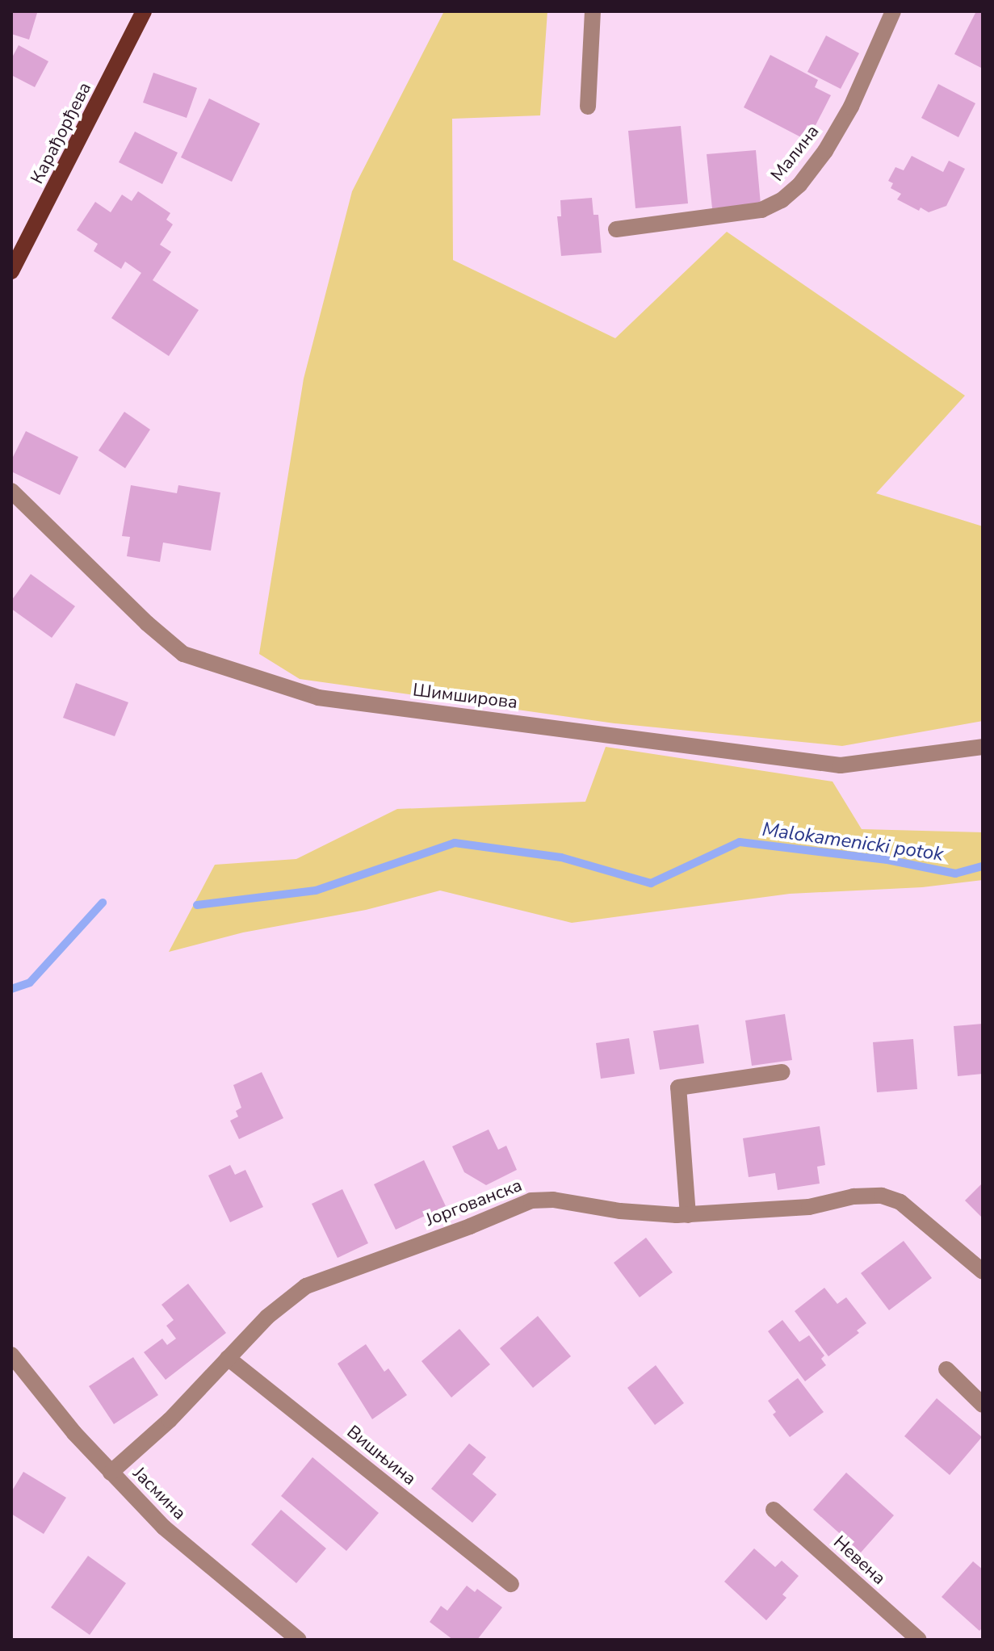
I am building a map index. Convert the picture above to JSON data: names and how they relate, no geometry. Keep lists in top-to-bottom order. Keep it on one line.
{"streets":{"main road":["Карађорђева"],"street":["Малина","Шимширова","Јоргованска","Вишњина","Јасмина","Невена"]},"crossings":[["Јоргованска","Вишњина"],["Јоргованска","Јасмина"]],"water":["Malokamenicki potok"]}
